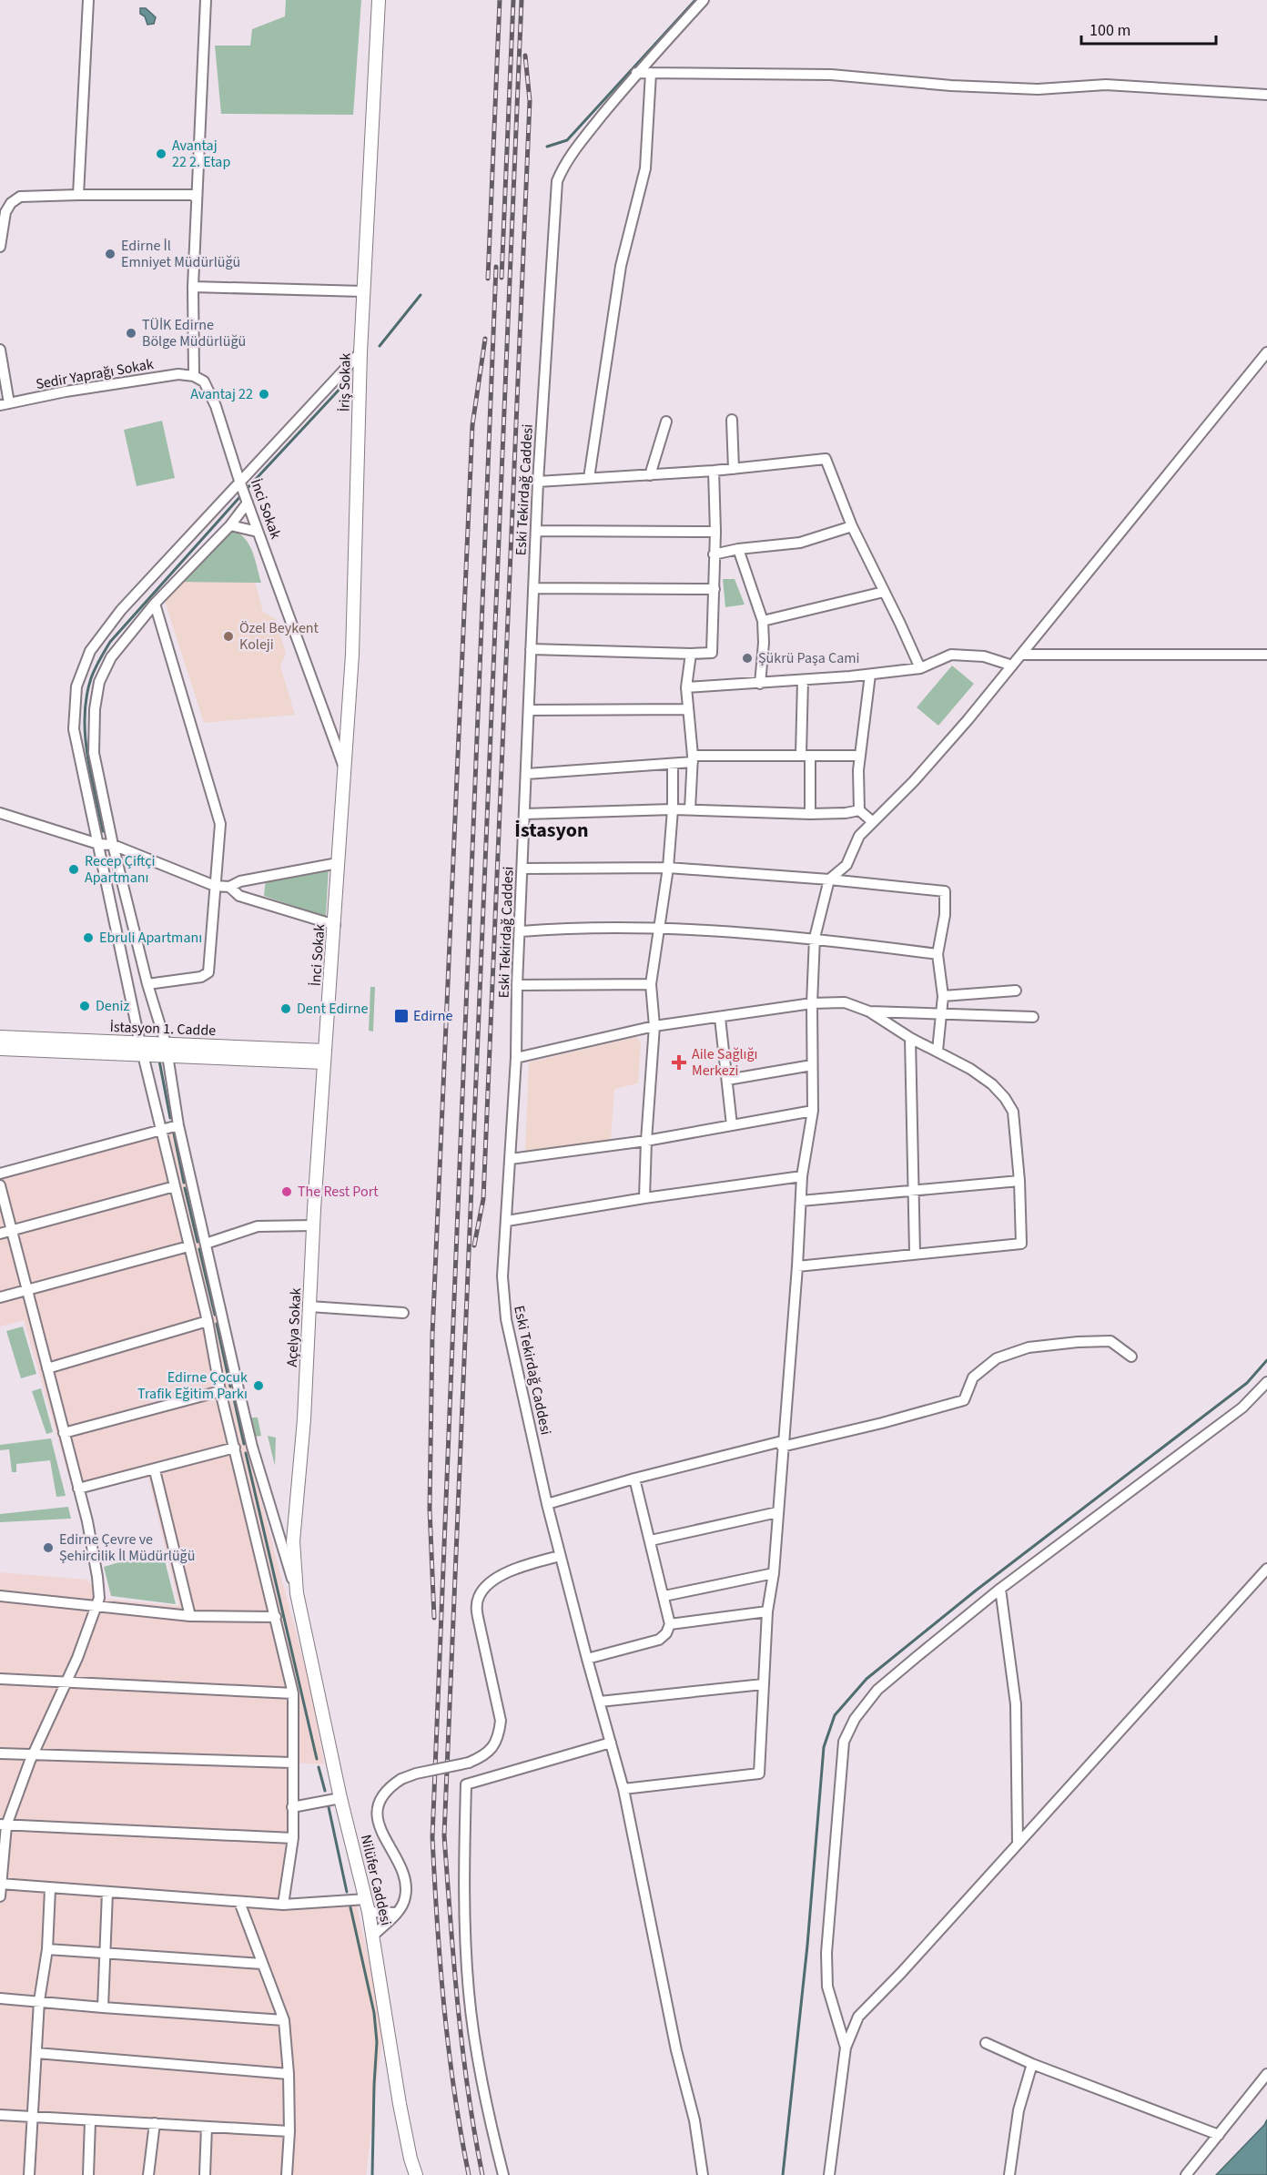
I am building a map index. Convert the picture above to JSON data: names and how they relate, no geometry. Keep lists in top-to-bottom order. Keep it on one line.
{"streets":{"main road":["İriş Sokak","İnci Sokak","İstasyon 1. Cadde","Açelya Sokak","Nilüfer Caddesi"],"street":["Sedir Yaprağı Sokak","Eski Tekirdağ Caddesi"]},"crossings":[["Sedir Yaprağı Sokak","İnci Sokak"],["İriş Sokak","İnci Sokak"],["İnci Sokak","İstasyon 1. Cadde"],["İnci Sokak","Açelya Sokak"],["İstasyon 1. Cadde","Açelya Sokak"],["Açelya Sokak","Nilüfer Caddesi"]],"districts":["İstasyon"],"places":{"other":["Avantaj 22 2. Etap","Edirne İl Emniyet Müdürlüğü","TÜİK Edirne Bölge Müdürlüğü","Avantaj 22","Özel Beykent Koleji","Şükrü Paşa Cami","Recep Çiftçi Apartmanı","Ebruli Apartmanı","Deniz","Dent Edirne","The Rest Port","Edirne Çocuk Trafik Eğitim Parkı","Edirne Çevre ve Şehircilik İl Müdürlüğü"],"transit":["Edirne"],"health":["Aile Sağlığı Merkezi"]},"scale_bar":"100 m"}
